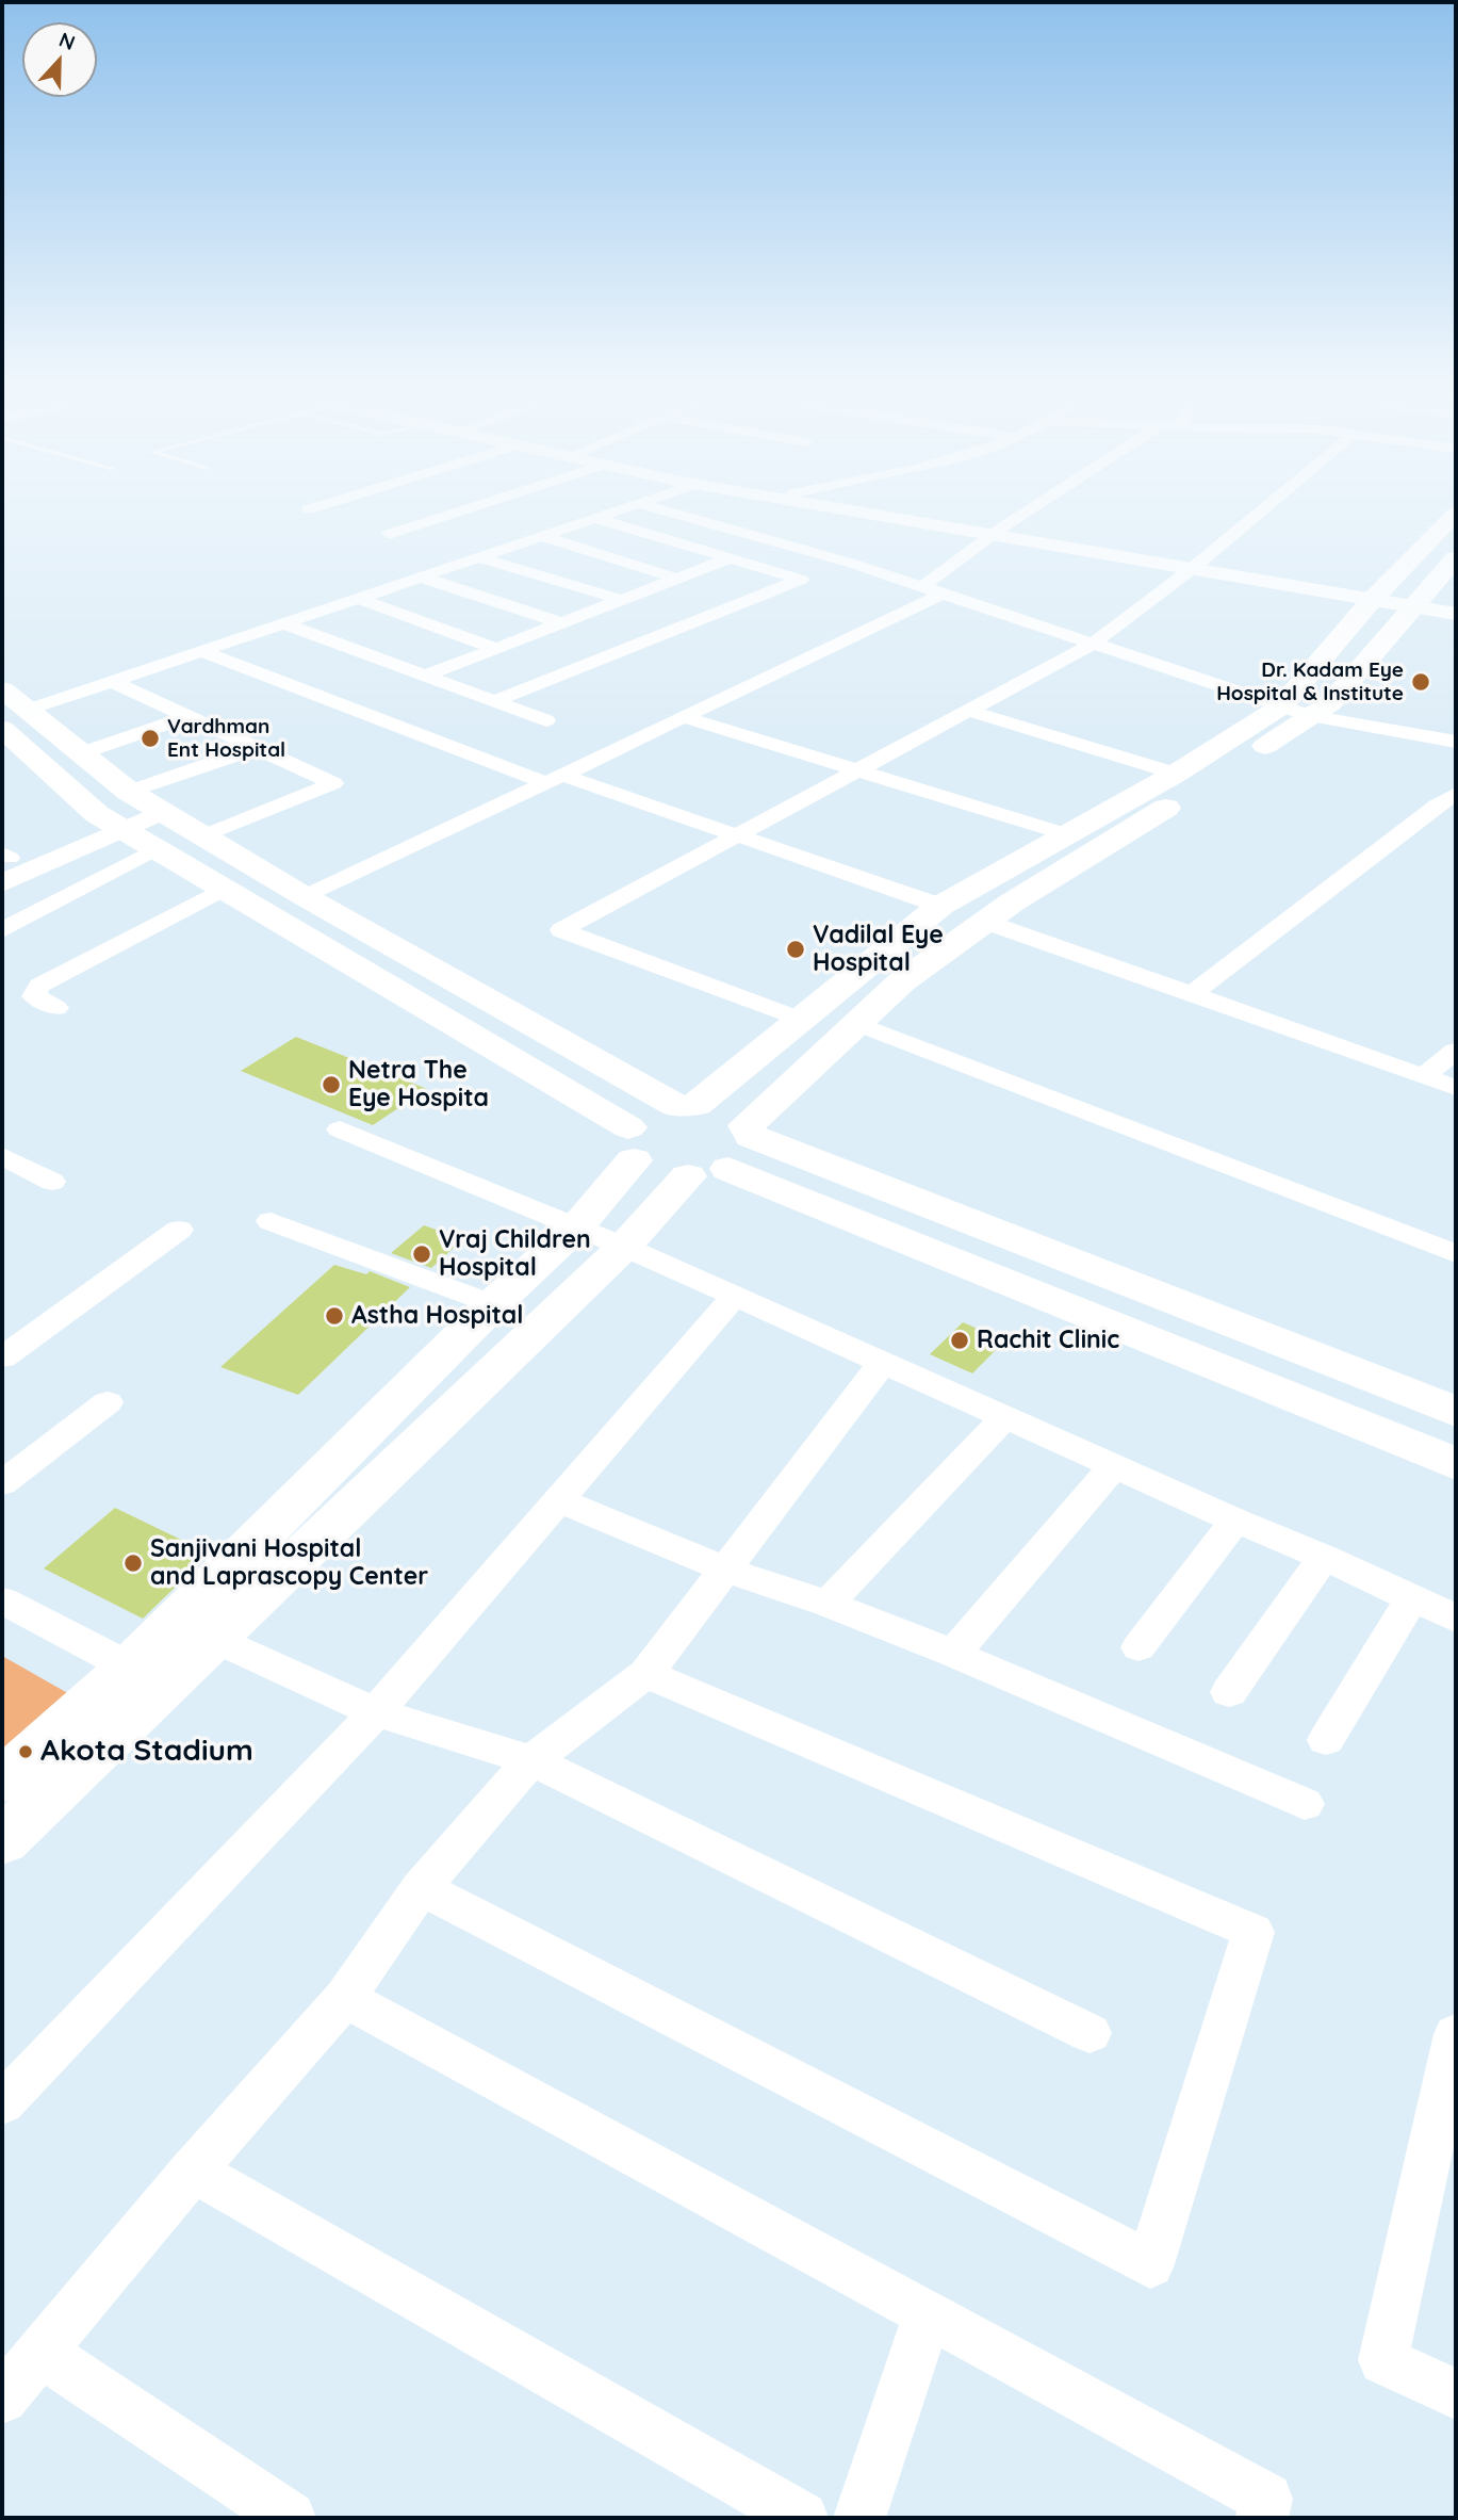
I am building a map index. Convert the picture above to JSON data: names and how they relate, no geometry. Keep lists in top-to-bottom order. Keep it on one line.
{"places":["Dr. Kadam Eye Hospital & Institute","Vardhman Ent Hospital","Vadilal Eye Hospital","Netra The Eye Hospita","Vraj Children Hospital","Astha Hospital","Rachit Clinic","Sanjivani Hospital and Laprascopy Center","Akota Stadium"],"north":"top"}
